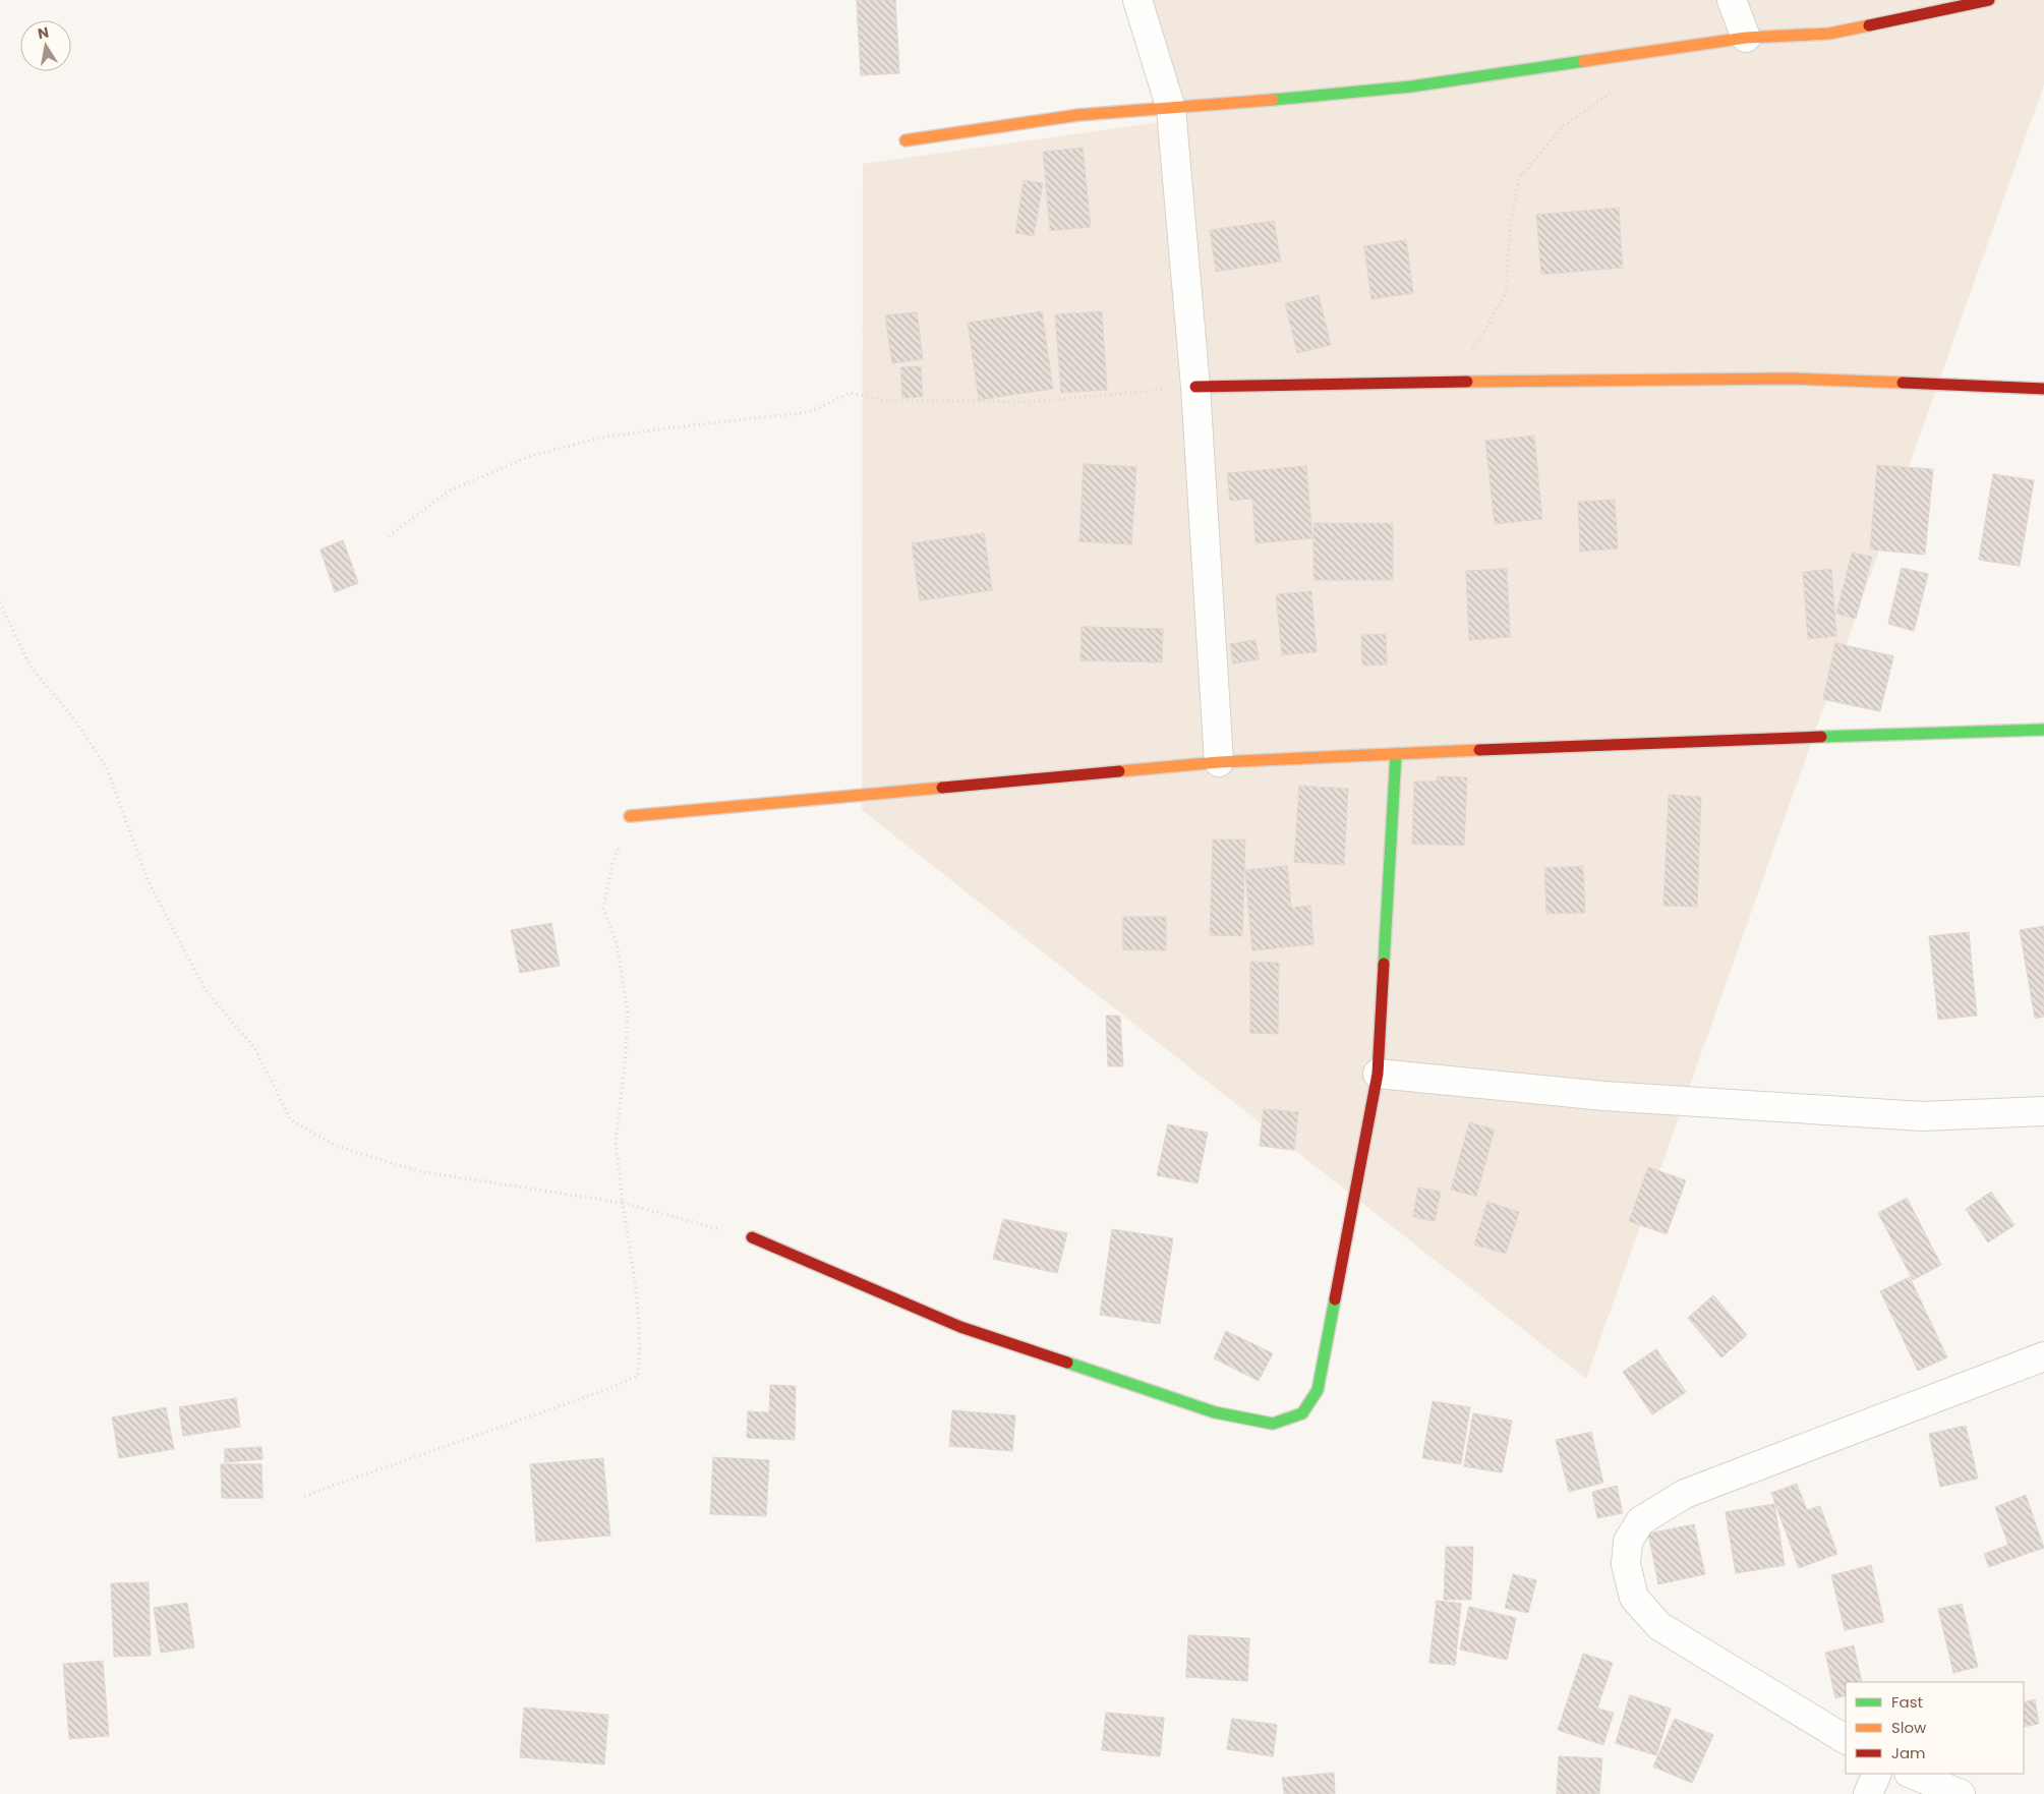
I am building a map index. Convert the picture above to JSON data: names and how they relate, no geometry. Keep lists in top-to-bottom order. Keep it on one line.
{"legend":["Fast","Slow","Jam"],"north":"top"}
